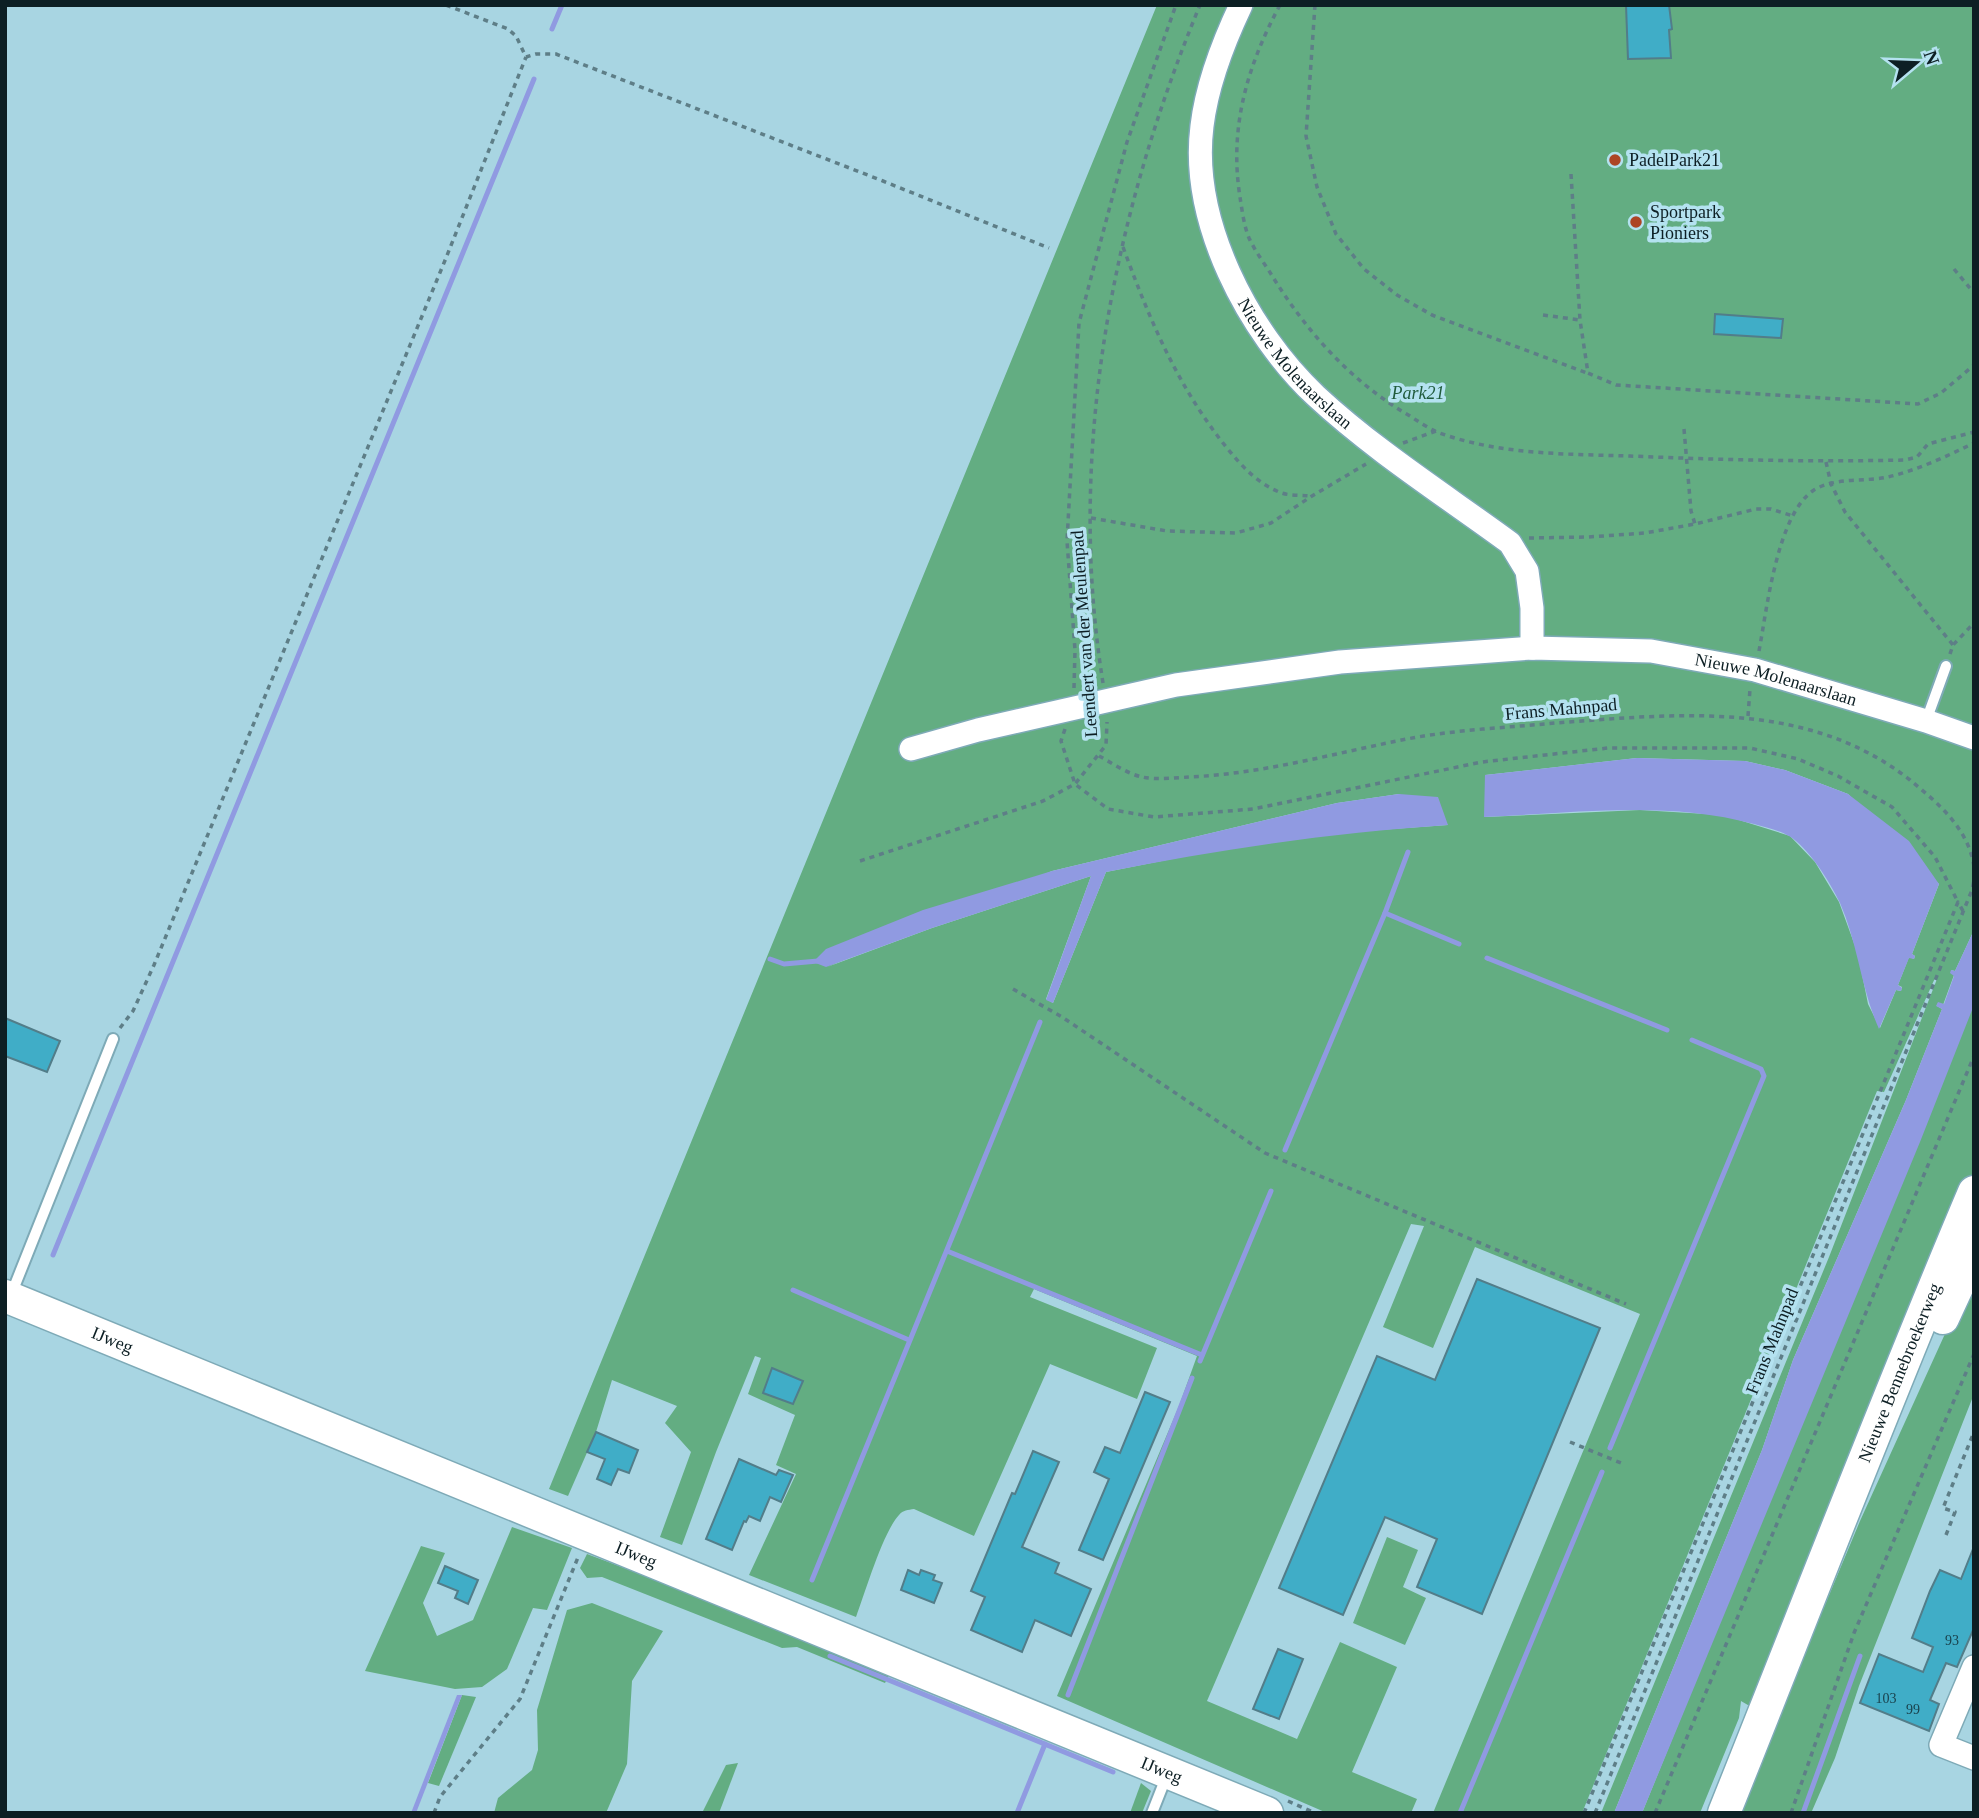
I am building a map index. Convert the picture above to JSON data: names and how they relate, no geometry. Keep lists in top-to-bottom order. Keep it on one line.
{"streets":{"street":["Nieuwe Molenaarslaan","IJweg","Nieuwe Bennebroekerweg"],"path":["Leendert van der Meulenpad","Frans Mahnpad"]},"crossings":[["Nieuwe Molenaarslaan","Leendert van der Meulenpad"],["Leendert van der Meulenpad","Frans Mahnpad"]],"parks":["Park21"],"places":["PadelPark21","Sportpark Pioniers"],"house_numbers":["93","103","99"],"north":"right"}
